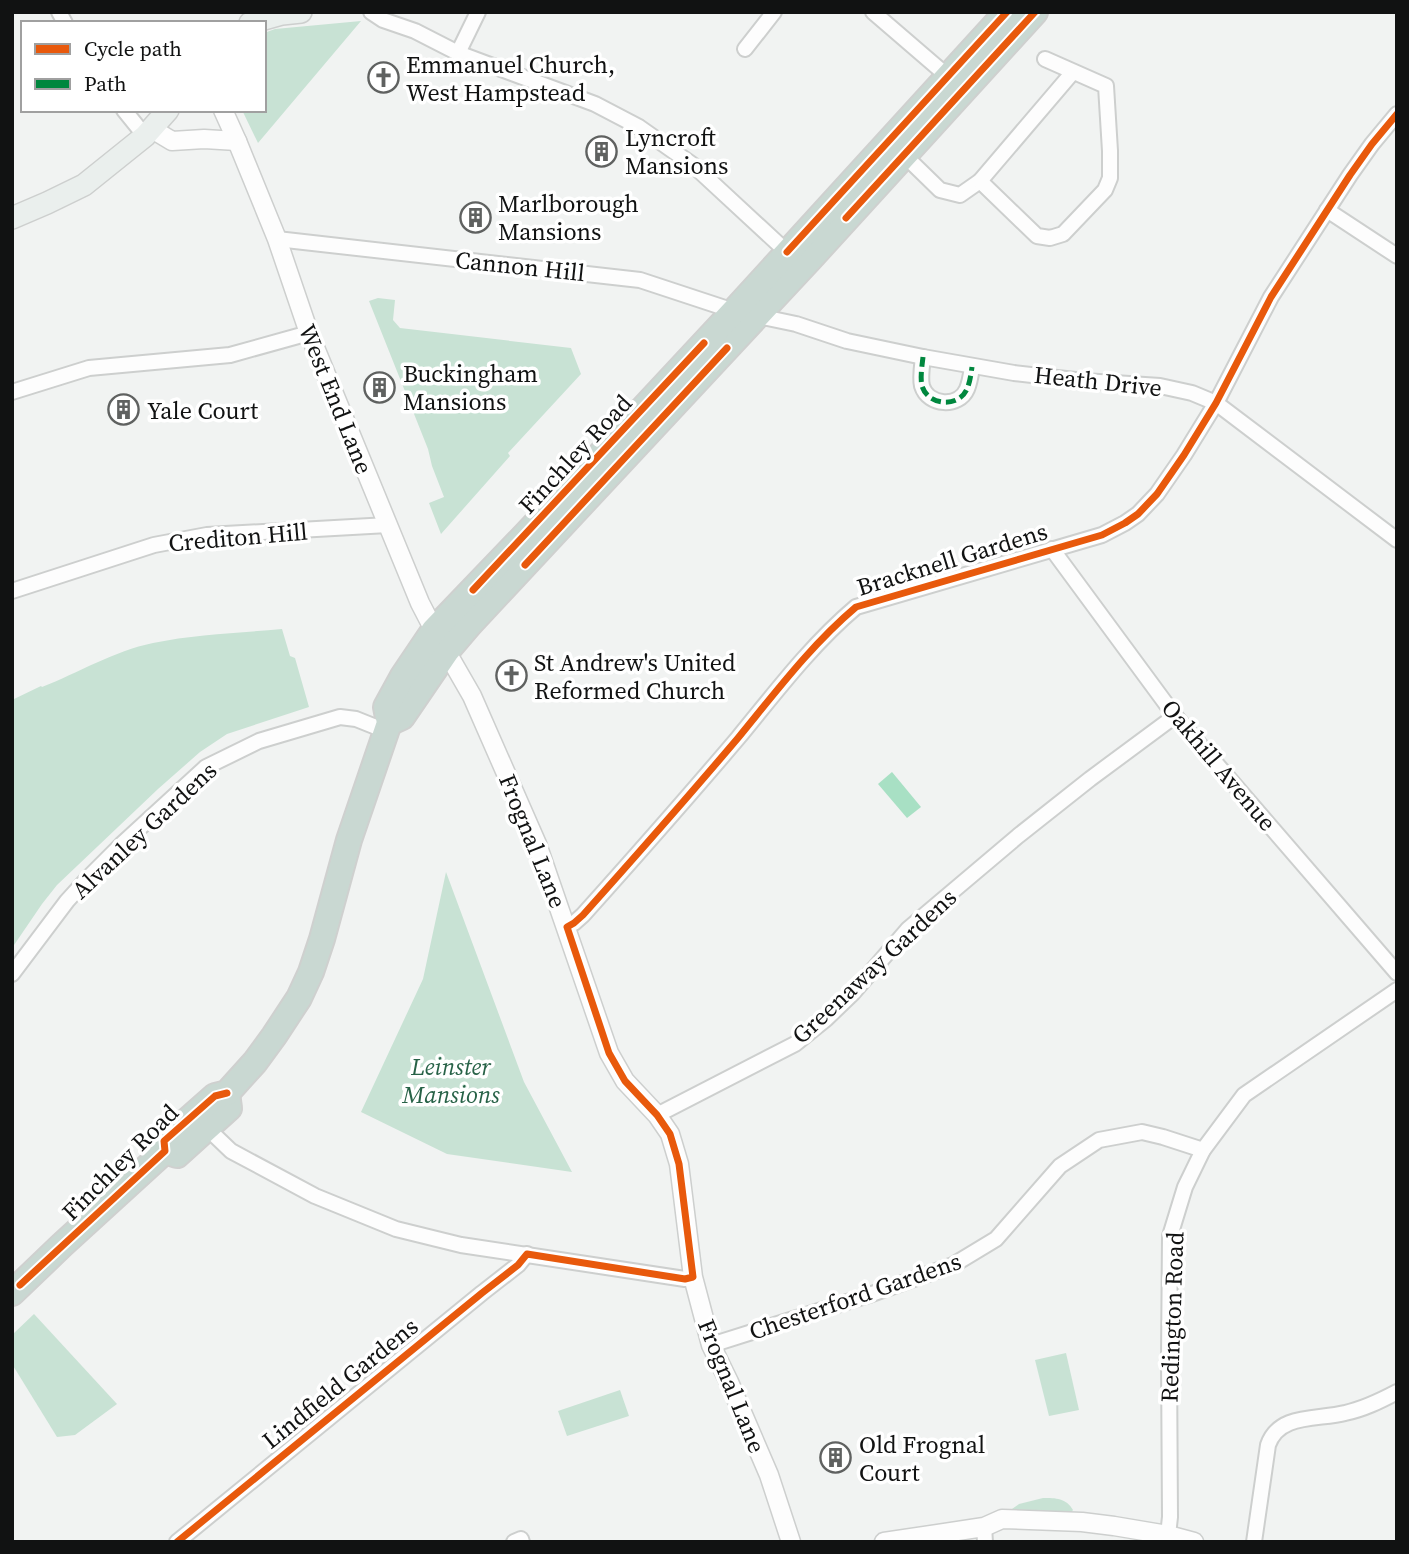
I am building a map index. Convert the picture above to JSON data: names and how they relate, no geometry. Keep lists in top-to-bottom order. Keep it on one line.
{"streets":{"highway":["Finchley Road"],"street":["Cannon Hill","Heath Drive","West End Lane","Crediton Hill","Bracknell Gardens","Oakhill Avenue","Alvanley Gardens","Frognal Lane","Greenaway Gardens","Chesterford Gardens","Redington Road","Lindfield Gardens"]},"crossings":[["Cannon Hill","Heath Drive"],["Cannon Hill","West End Lane"],["Cannon Hill","Finchley Road"],["Heath Drive","Finchley Road"],["Heath Drive","Bracknell Gardens"],["West End Lane","Finchley Road"],["West End Lane","Crediton Hill"],["West End Lane","Frognal Lane"],["Finchley Road","Alvanley Gardens"],["Finchley Road","Frognal Lane"],["Bracknell Gardens","Oakhill Avenue"],["Bracknell Gardens","Frognal Lane"],["Oakhill Avenue","Greenaway Gardens"],["Frognal Lane","Greenaway Gardens"],["Frognal Lane","Chesterford Gardens"],["Chesterford Gardens","Redington Road"]],"parks":["Leinster Mansions"],"places":{"church":["Emmanuel Church, West Hampstead","St Andrew's United Reformed Church"],"building":["Lyncroft Mansions","Marlborough Mansions","Buckingham Mansions","Yale Court","Old Frognal Court"]},"legend":["Cycle path","Path"]}
